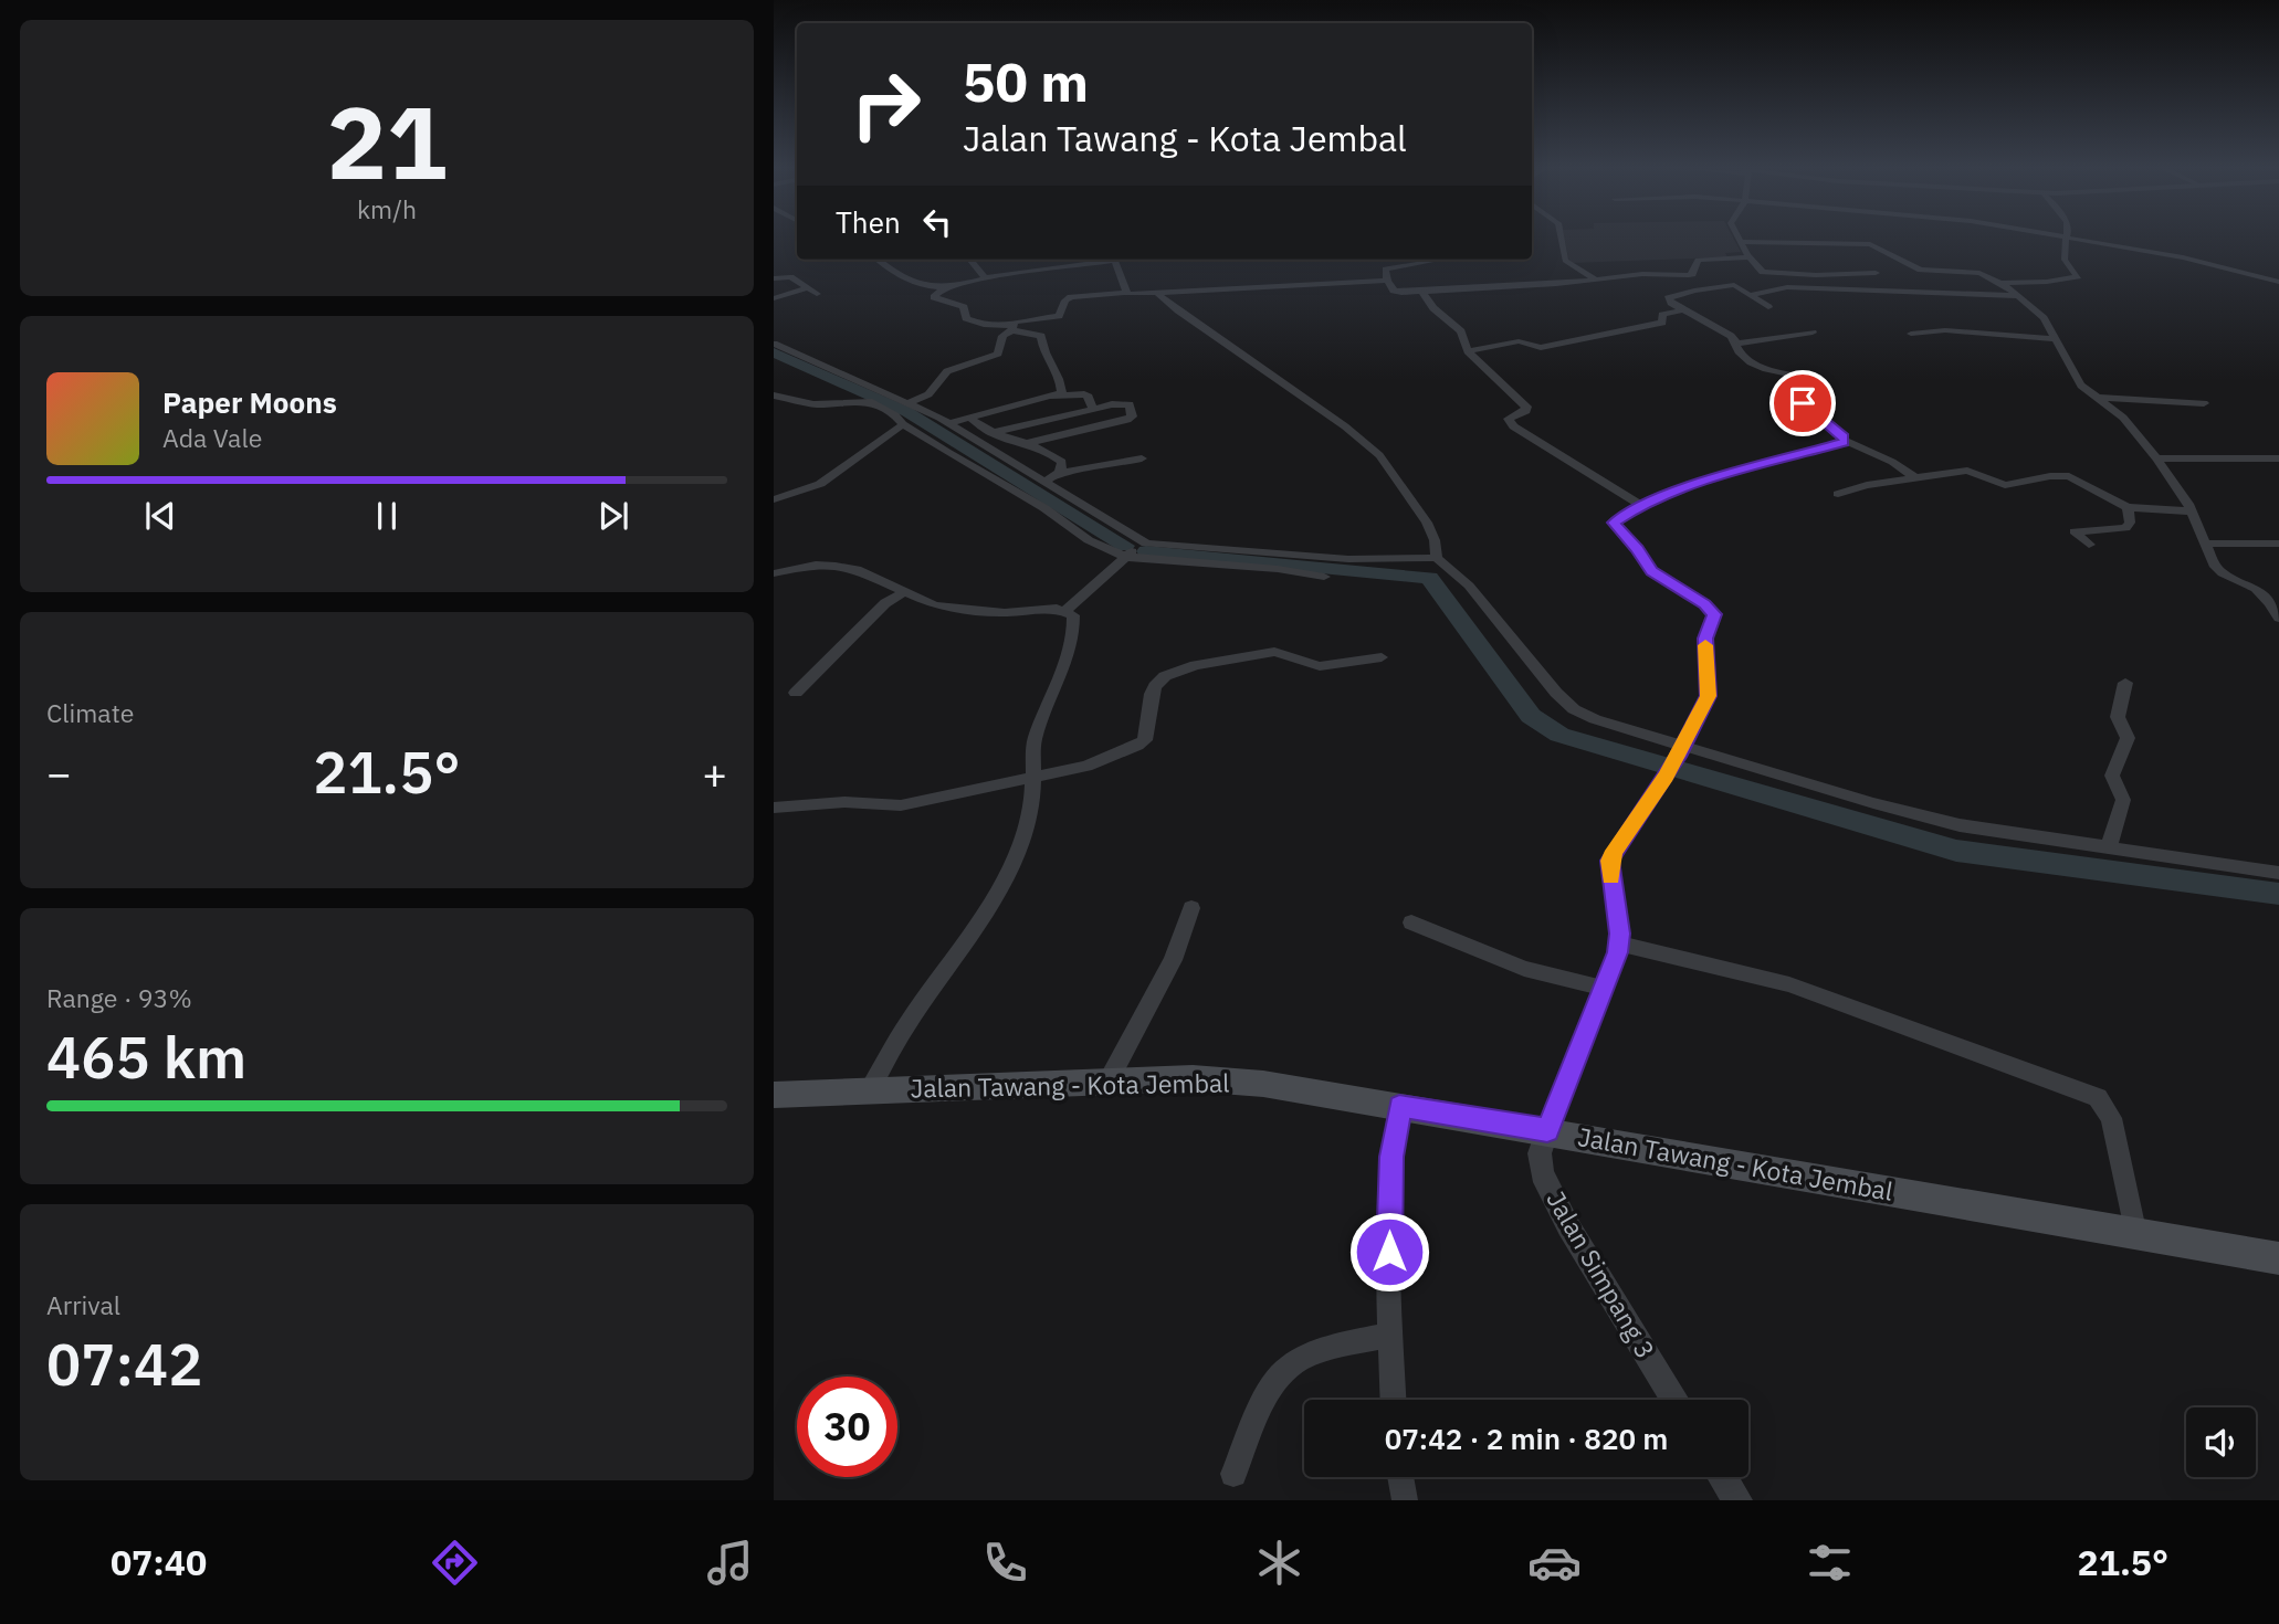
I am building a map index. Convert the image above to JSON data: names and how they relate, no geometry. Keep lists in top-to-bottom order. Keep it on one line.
{"streets":{"main road":["Jalan Tawang - Kota Jembal"],"street":["Jalan Simpang 3"]},"crossings":[["Jalan Tawang - Kota Jembal","Jalan Simpang 3"]],"page":{"tile":[["21","km/h"],"Climate",["Range · 93%","465 km"],["Arrival","07:42"]],"turn":["50 m","Jalan Tawang - Kota Jembal"],"then":"Then","song":["Paper Moons","Ada Vale"],"heat":["−","21.5°","+"],"limit":"30","trip":"07:42 · 2 min · 820 m","tabs":["07:40","21.5°"]}}
